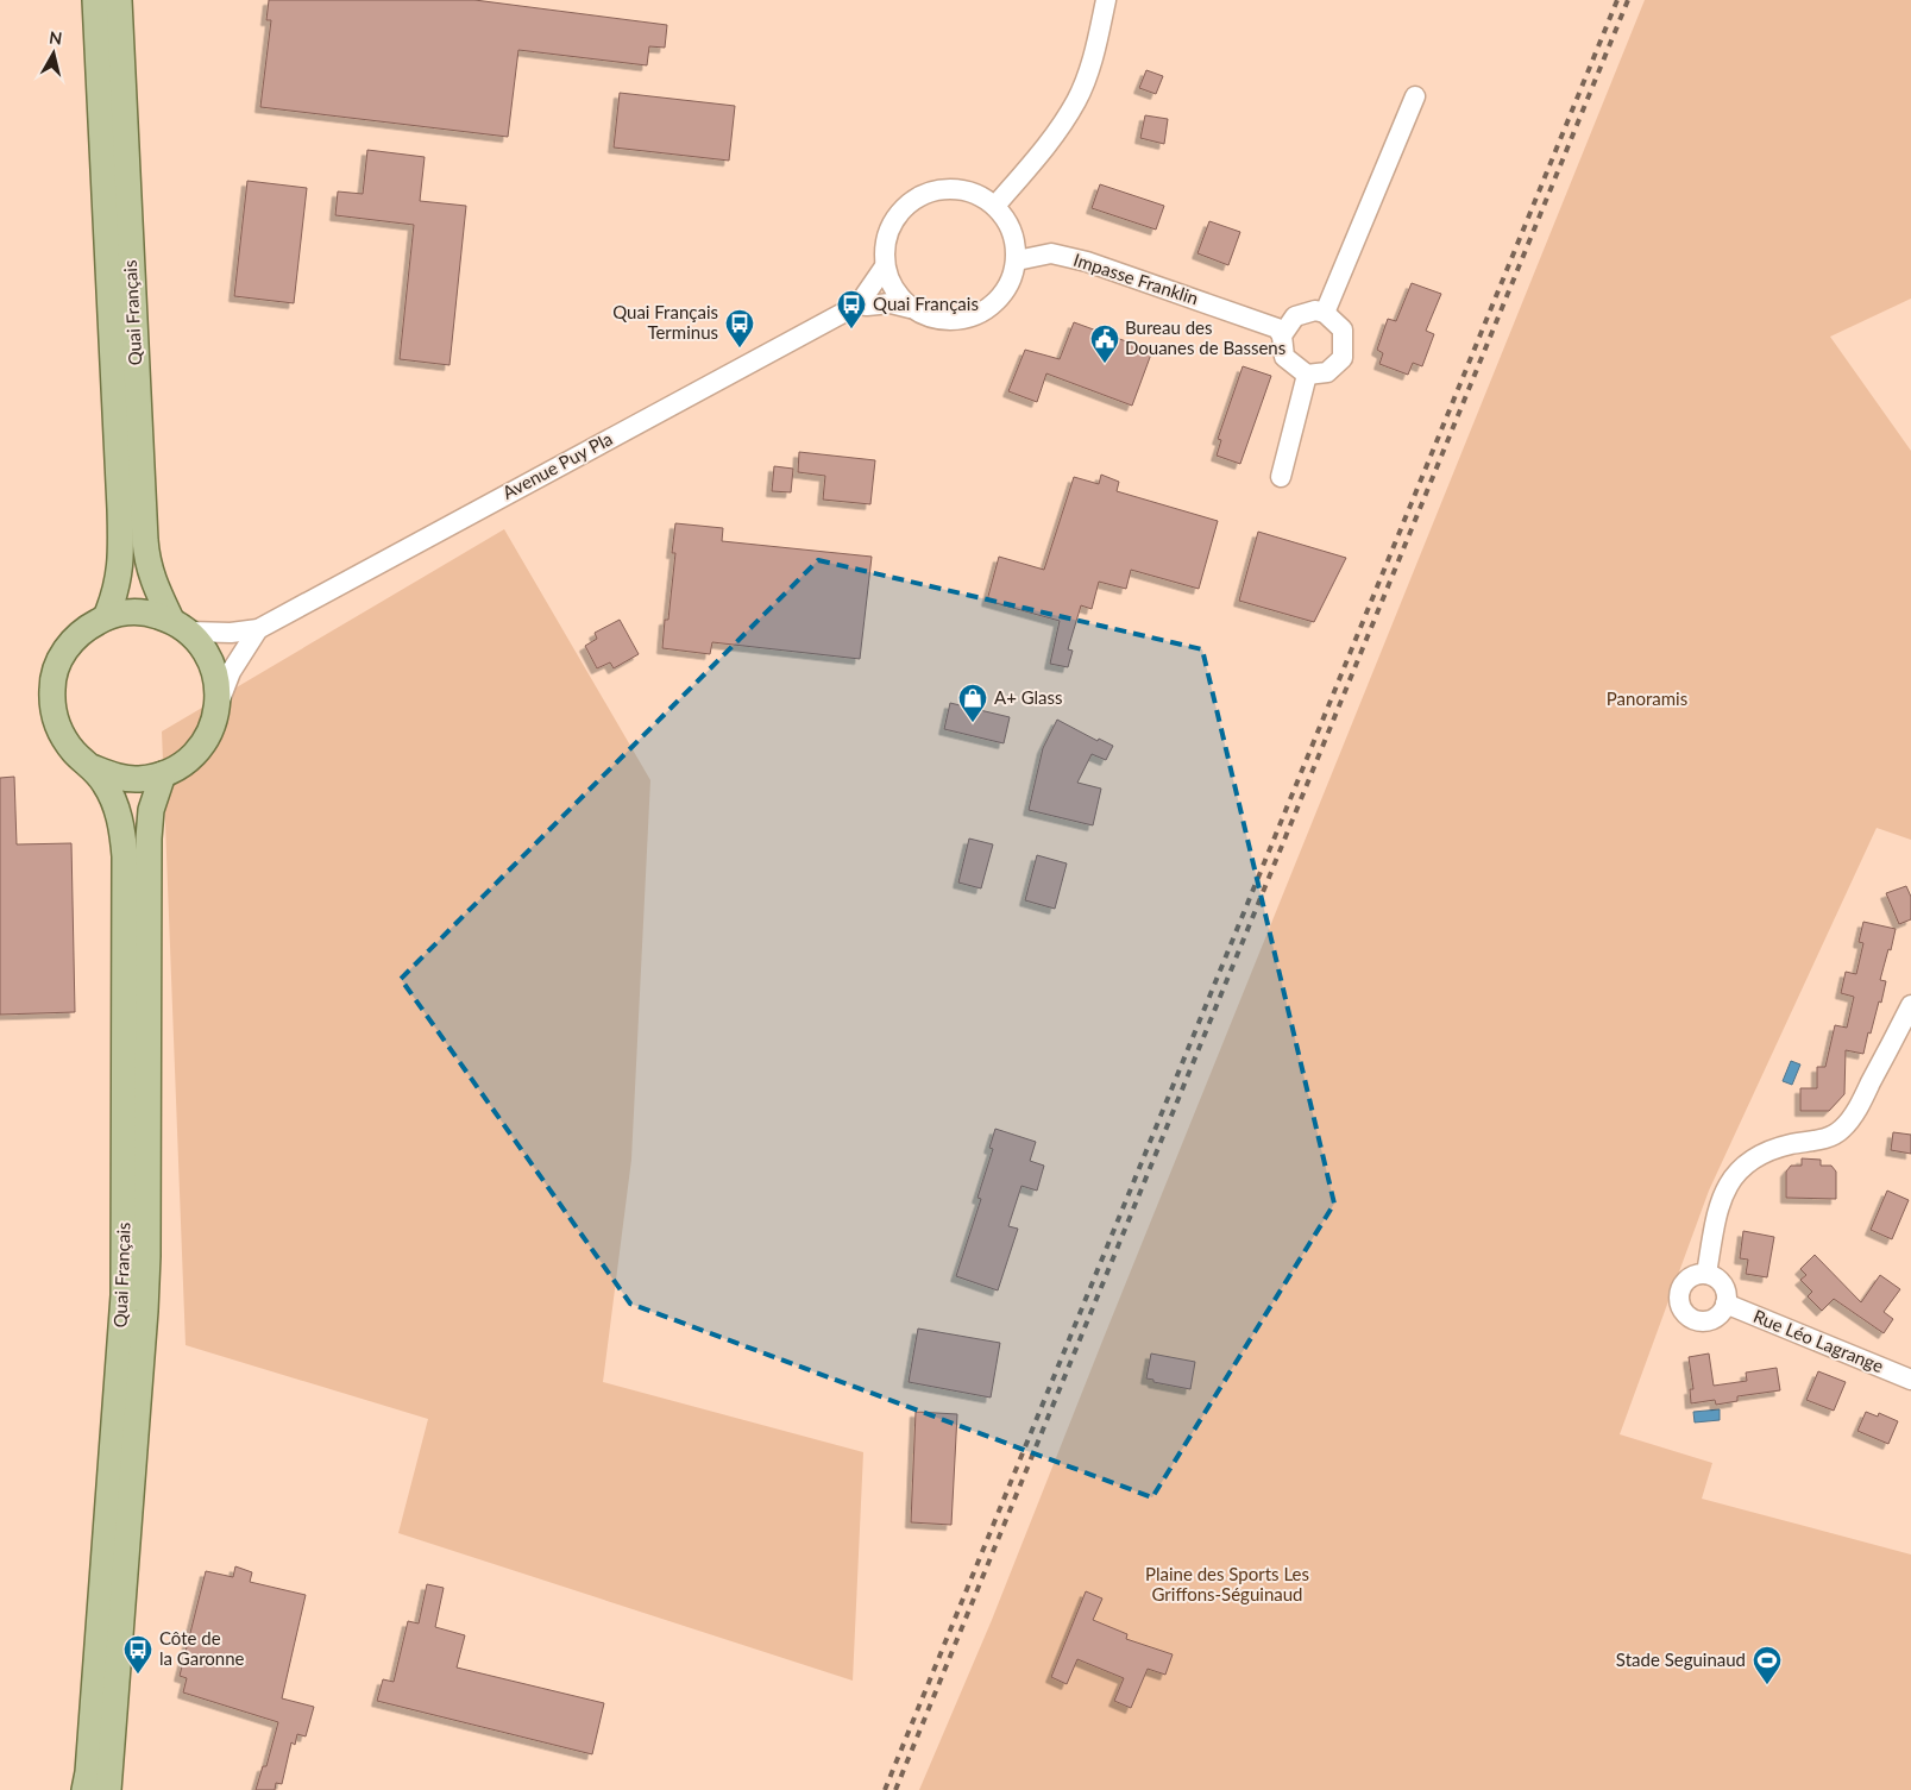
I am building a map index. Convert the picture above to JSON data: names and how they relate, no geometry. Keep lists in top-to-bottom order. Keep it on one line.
{"streets":{"main road":["Quai Français"],"street":["Impasse Franklin","Avenue Puy Pla","Rue Léo Lagrange"]},"crossings":[["Impasse Franklin","Avenue Puy Pla"],["Quai Français","Avenue Puy Pla"]],"parks":["Panoramis","Plaine des Sports Les Griffons-Séguinaud"],"places":{"bus stop":["Quai Français","Quai Français Terminus","Côte de la Garonne"],"public building":["Bureau des Douanes de Bassens"],"shop":["A+ Glass"],"sports":["Stade Seguinaud"]},"north":"top"}
